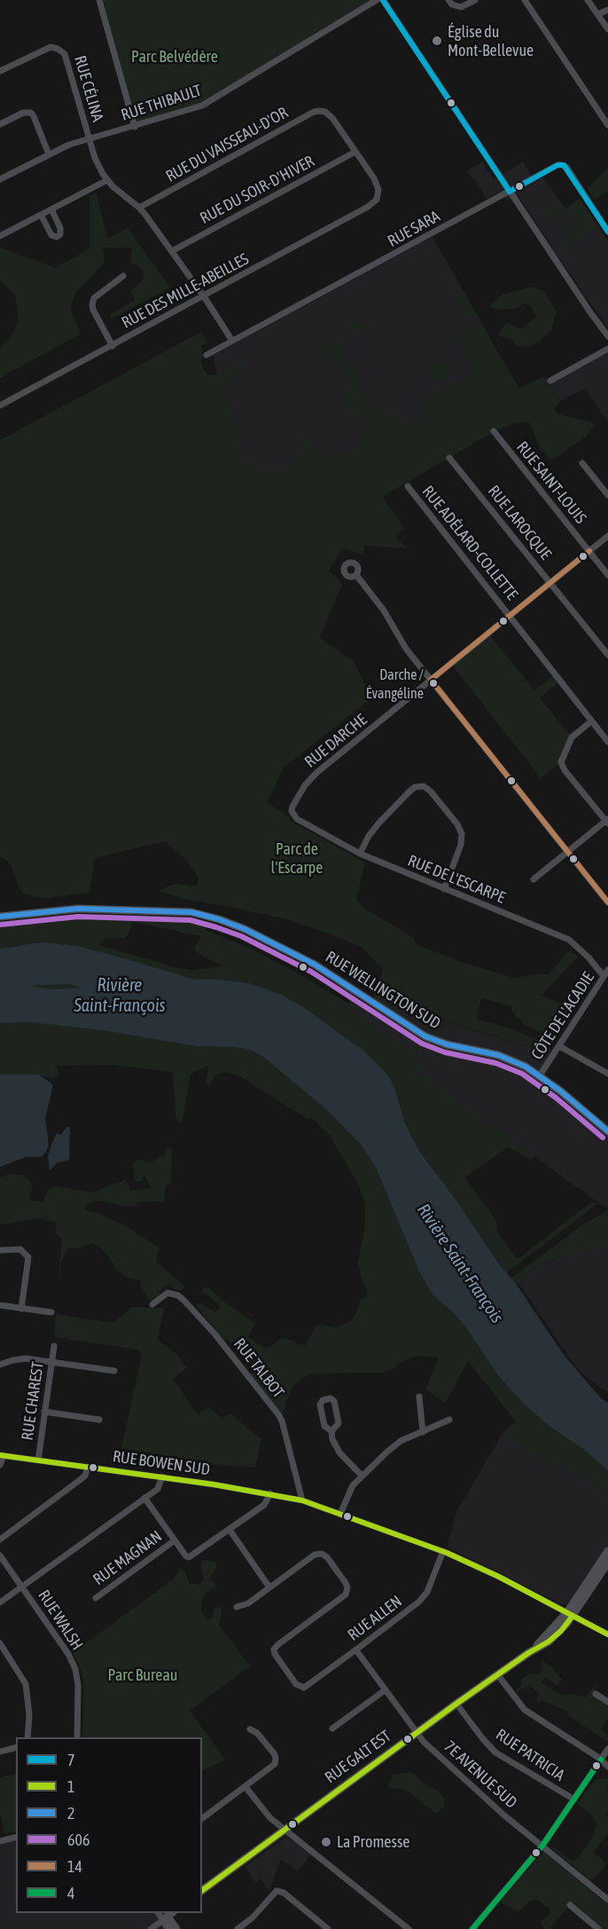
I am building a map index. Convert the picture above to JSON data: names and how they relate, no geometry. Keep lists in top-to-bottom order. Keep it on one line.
{"streets":{"main road":["RUE WELLINGTON SUD","RUE GALT EST"],"street":["RUE CÉLINA","RUE THIBAULT","RUE DU VAISSEAU-D'OR","RUE DU SOIR-D'HIVER","RUE SARA","RUE DES MILLE-ABEILLES","RUE SAINT-LOUIS","RUE LAROCQUE","RUE ADÉLARD-COLLETTE","RUE DARCHE","RUE DE L'ESCARPE","CÔTE DE L'ACADIE","RUE TALBOT","RUE CHAREST","RUE BOWEN SUD","RUE MAGNAN","RUE ALLEN","RUE WALSH","RUE PATRICIA","7E AVENUE SUD"]},"crossings":[["RUE CÉLINA","RUE THIBAULT"],["RUE DU VAISSEAU-D'OR","RUE DU SOIR-D'HIVER"],["RUE DU VAISSEAU-D'OR","RUE DES MILLE-ABEILLES"],["RUE DU SOIR-D'HIVER","RUE DES MILLE-ABEILLES"],["RUE SAINT-LOUIS","RUE DARCHE"],["RUE LAROCQUE","RUE DARCHE"],["RUE ADÉLARD-COLLETTE","RUE DARCHE"],["RUE DARCHE","RUE DE L'ESCARPE"],["RUE DE L'ESCARPE","CÔTE DE L'ACADIE"],["RUE WELLINGTON SUD","CÔTE DE L'ACADIE"],["RUE TALBOT","RUE BOWEN SUD"],["RUE CHAREST","RUE BOWEN SUD"],["RUE BOWEN SUD","RUE ALLEN"],["RUE BOWEN SUD","RUE GALT EST"],["RUE ALLEN","7E AVENUE SUD"],["RUE PATRICIA","RUE GALT EST"],["RUE GALT EST","7E AVENUE SUD"]],"water":["Rivière Saint-François"],"parks":["Parc Belvédère","Parc de l'Escarpe","Parc Bureau"],"places":["Église du Mont-Bellevue","Darche / Évangéline","La Promesse"],"lines":["transit line 7","transit line 14","transit line 2","transit line 606","transit line 1","transit line 4"],"legend":["7","1","2","606","14","4"]}
